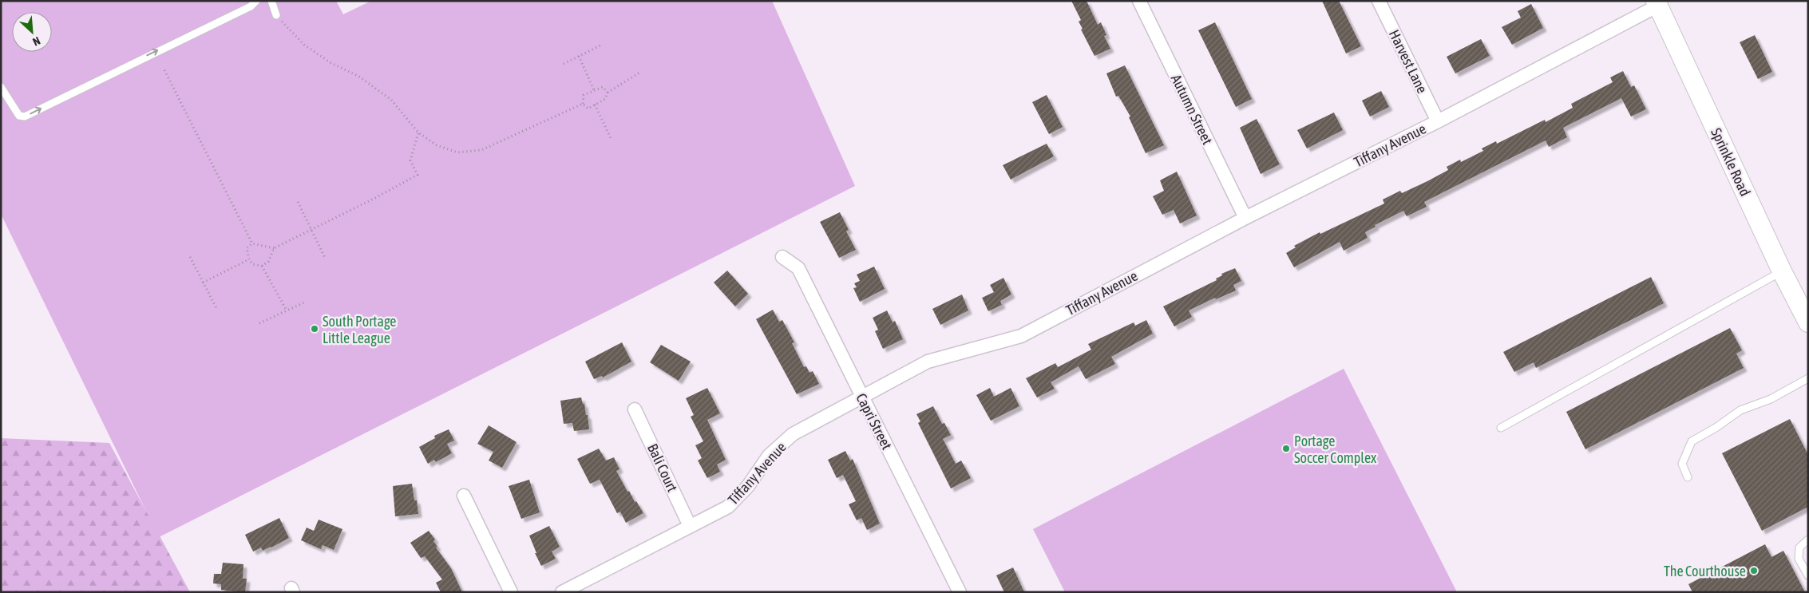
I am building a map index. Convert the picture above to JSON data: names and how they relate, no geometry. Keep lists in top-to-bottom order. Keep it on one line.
{"streets":{"main road":["Sprinkle Road"],"street":["Harvest Lane","Autumn Street","Tiffany Avenue","Capri Street","Bali Court"]},"crossings":[["Harvest Lane","Tiffany Avenue"],["Autumn Street","Tiffany Avenue"],["Tiffany Avenue","Sprinkle Road"],["Tiffany Avenue","Capri Street"],["Tiffany Avenue","Bali Court"]],"places":["South Portage Little League","Portage Soccer Complex","The Courthouse"],"north":"bottom right"}
